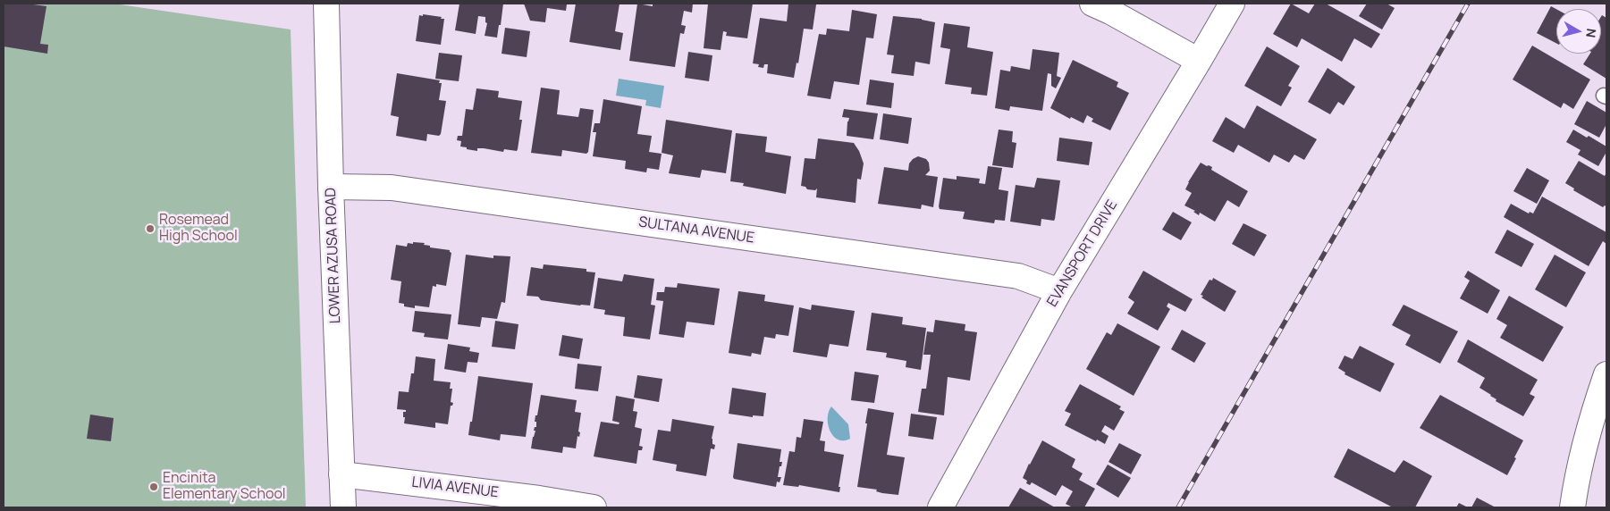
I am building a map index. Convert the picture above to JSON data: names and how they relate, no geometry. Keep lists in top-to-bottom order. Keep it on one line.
{"streets":{"street":["SULTANA AVENUE","EVANSPORT DRIVE","LOWER AZUSA ROAD","LIVIA AVENUE"]},"crossings":[["SULTANA AVENUE","EVANSPORT DRIVE"],["SULTANA AVENUE","LOWER AZUSA ROAD"],["LOWER AZUSA ROAD","LIVIA AVENUE"]],"places":["Rosemead High School","Encinita Elementary School"],"north":"right"}
